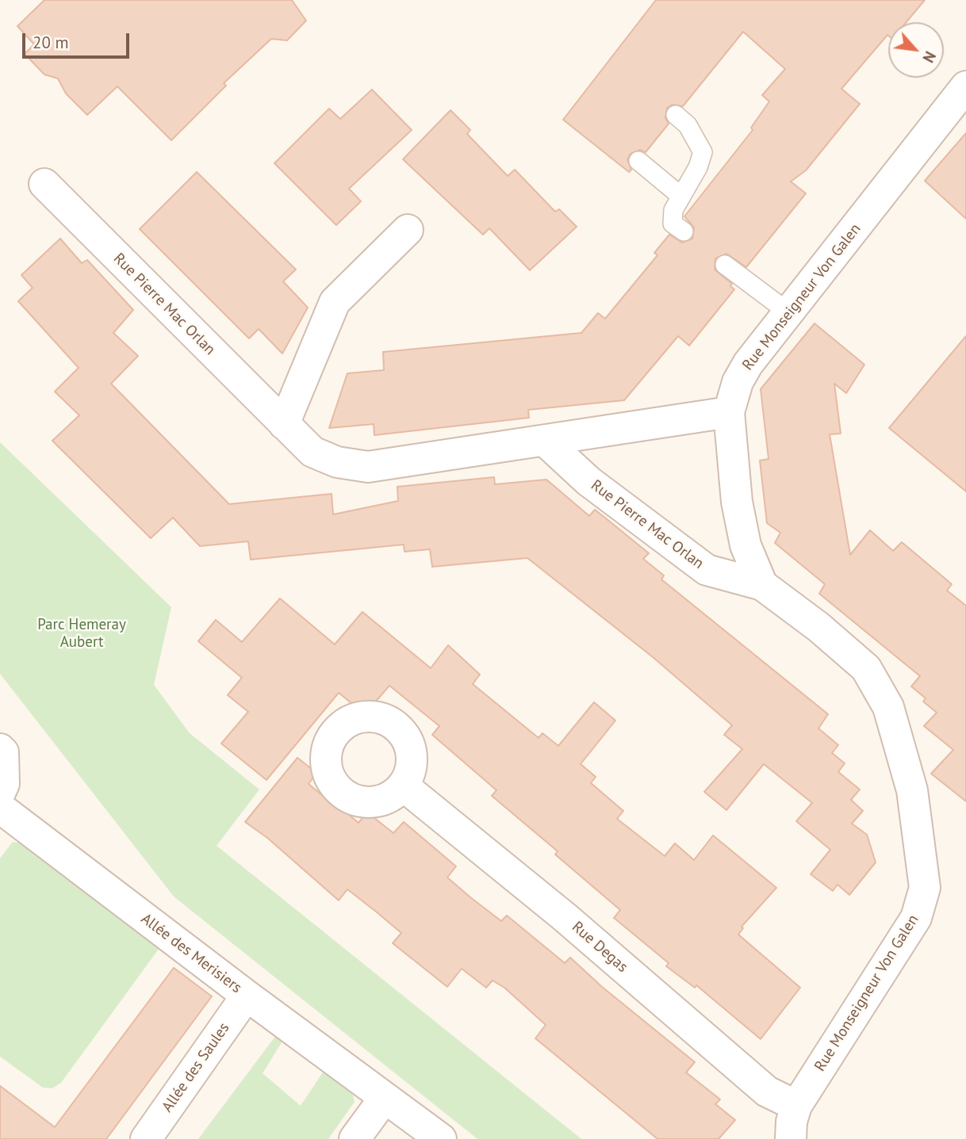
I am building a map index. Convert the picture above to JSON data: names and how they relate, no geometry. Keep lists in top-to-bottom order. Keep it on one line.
{"streets":{"street":["Rue Monseigneur Von Galen","Rue Pierre Mac Orlan","Rue Degas","Allée des Merisiers","Allée des Saules"]},"crossings":[["Rue Monseigneur Von Galen","Rue Pierre Mac Orlan"],["Rue Monseigneur Von Galen","Rue Degas"],["Allée des Merisiers","Allée des Saules"]],"parks":["Parc Hemeray Aubert"],"scale_bar":"20 m","north":"bottom right"}
